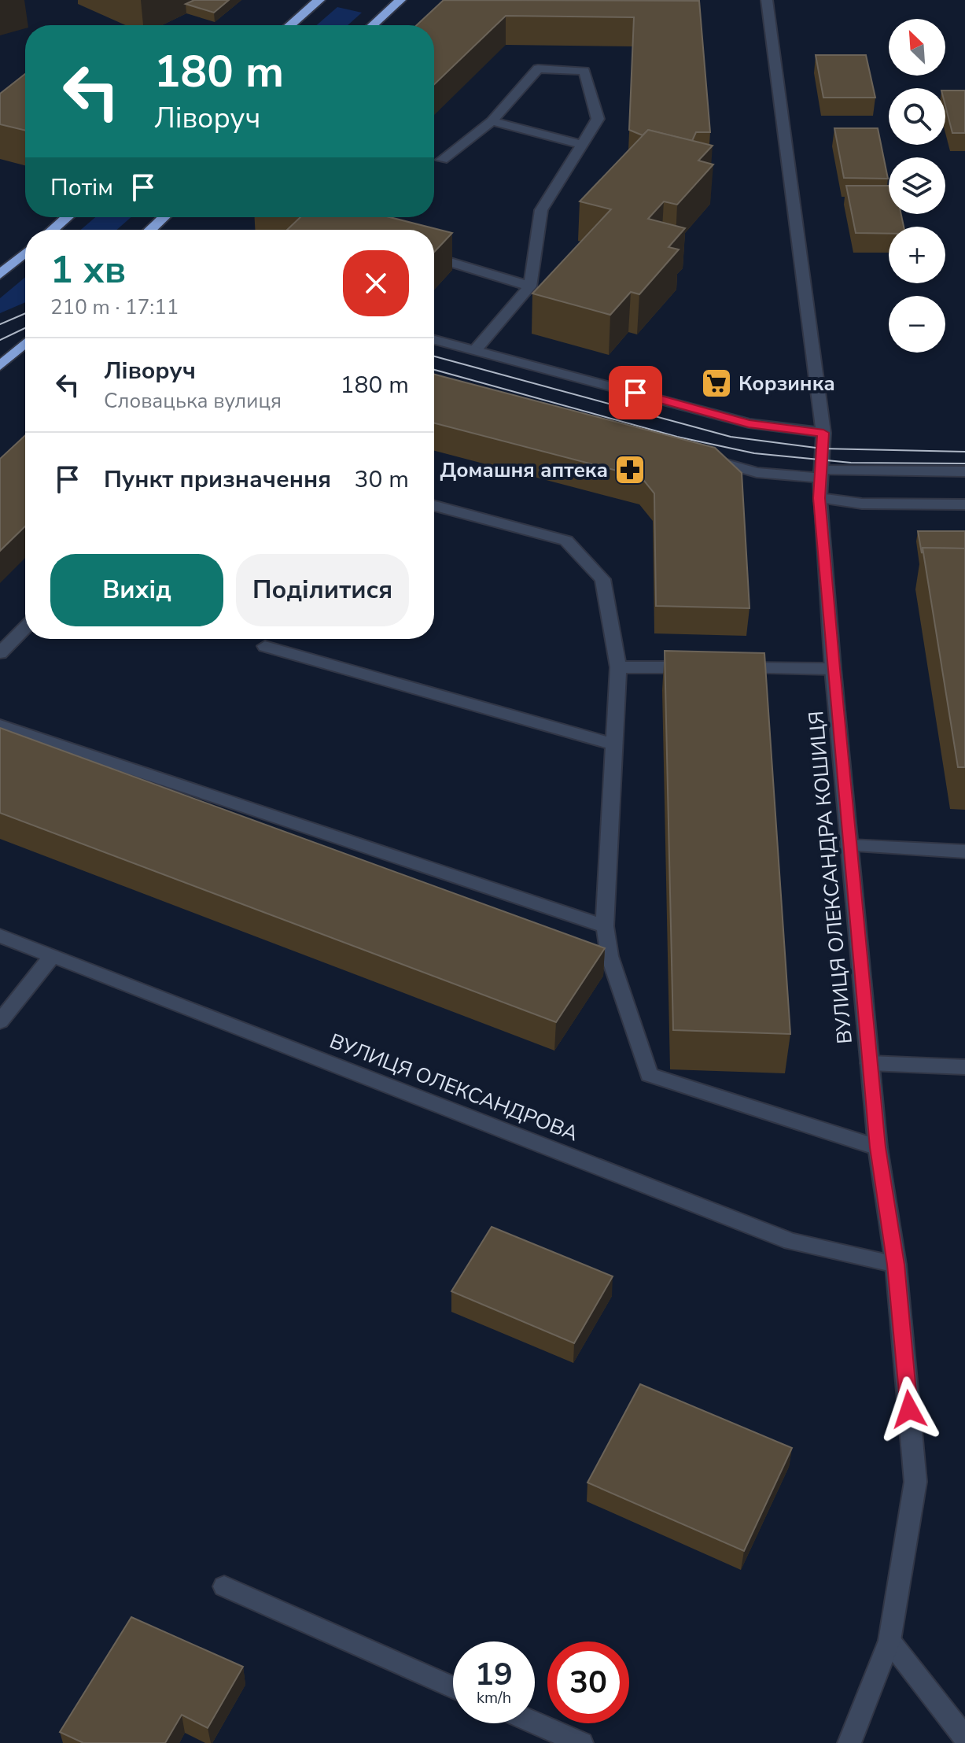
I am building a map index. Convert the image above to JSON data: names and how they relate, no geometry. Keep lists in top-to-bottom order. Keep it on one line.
{"streets":{"street":["ВУЛИЦЯ ОЛЕКСАНДРА КОШИЦЯ","ВУЛИЦЯ ОЛЕКСАНДРОВА"]},"crossings":[["ВУЛИЦЯ ОЛЕКСАНДРА КОШИЦЯ","ВУЛИЦЯ ОЛЕКСАНДРОВА"]],"places":{"supermarket":["Корзинка"],"pharmacy":["Домашня аптека"]},"north":"top left","page":{"map_buttons":["+","−"],"turn":["180 m","Ліворуч"],"then":"Потім","heading":["1 хв","210 m · 17:11"],"list":[{"name":"Ліворуч","note":"Словацька вулиця","value":"180 m"},{"name":"Пункт призначення","value":"30 m"}],"buttons":["Вихід","Поділитися"],"speed":"19 km/h","limit":"30"}}
